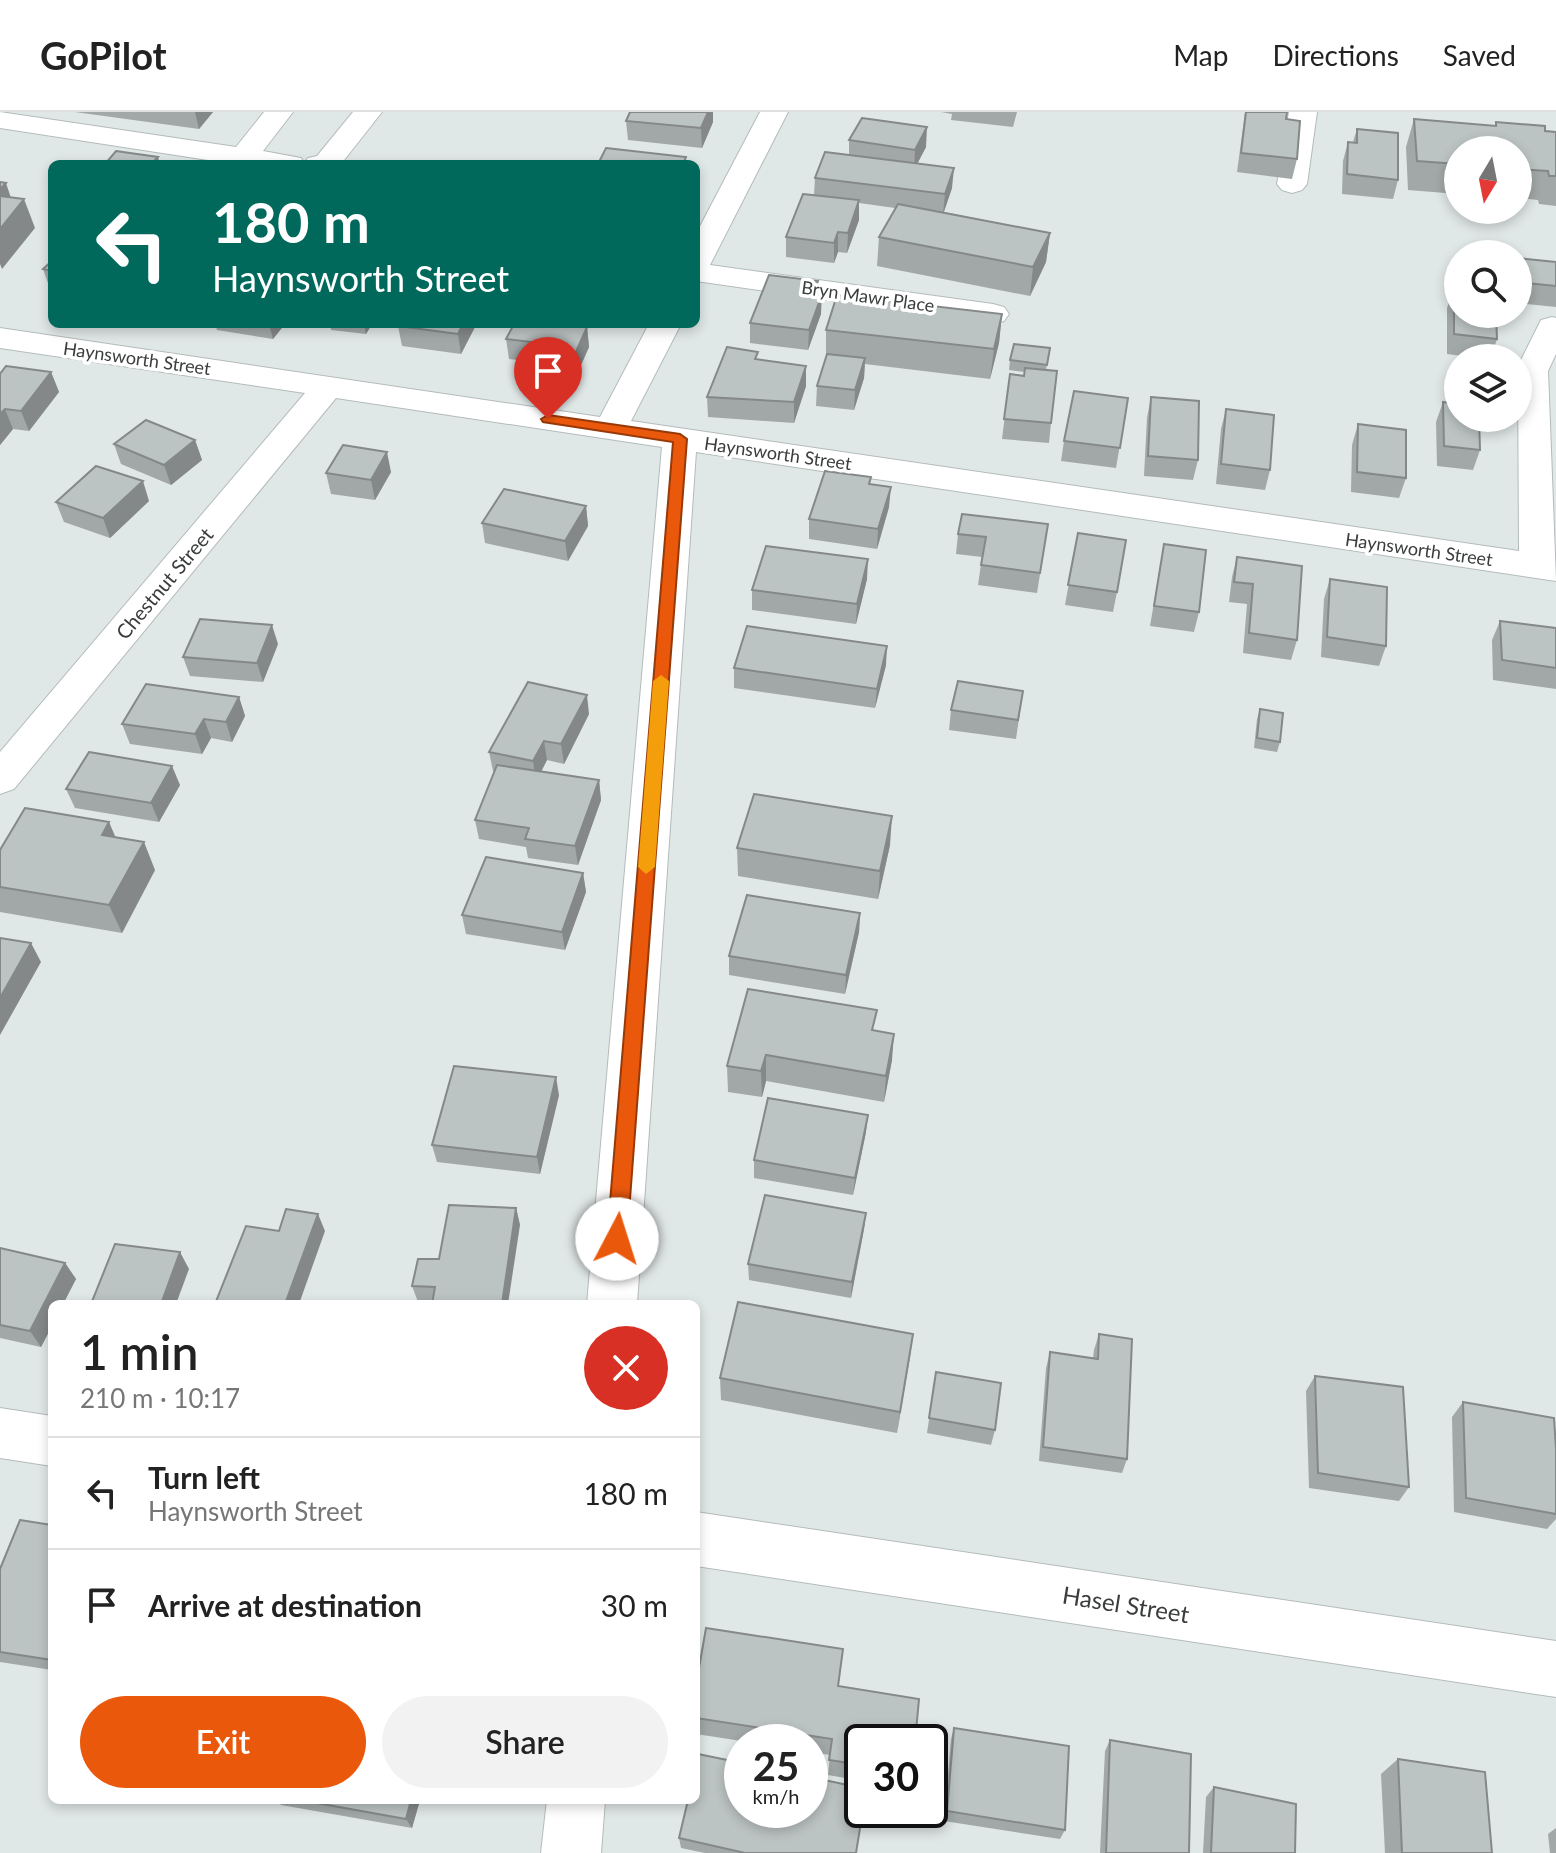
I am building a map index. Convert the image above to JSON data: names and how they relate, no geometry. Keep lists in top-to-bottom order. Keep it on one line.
{"streets":{"street":["Bryn Mawr Place","Haynsworth Street","Chestnut Street","Hasel Street"]},"crossings":[["Haynsworth Street","Chestnut Street"]],"north":"bottom","page":{"header":"GoPilot","nav":["Map","Directions","Saved"],"turn":["180 m","Haynsworth Street"],"heading":["1 min","210 m · 10:17"],"list":[{"name":"Turn left","note":"Haynsworth Street","value":"180 m"},{"name":"Arrive at destination","value":"30 m"}],"buttons":["Exit","Share"],"speed":"25 km/h","limit":"30"}}
